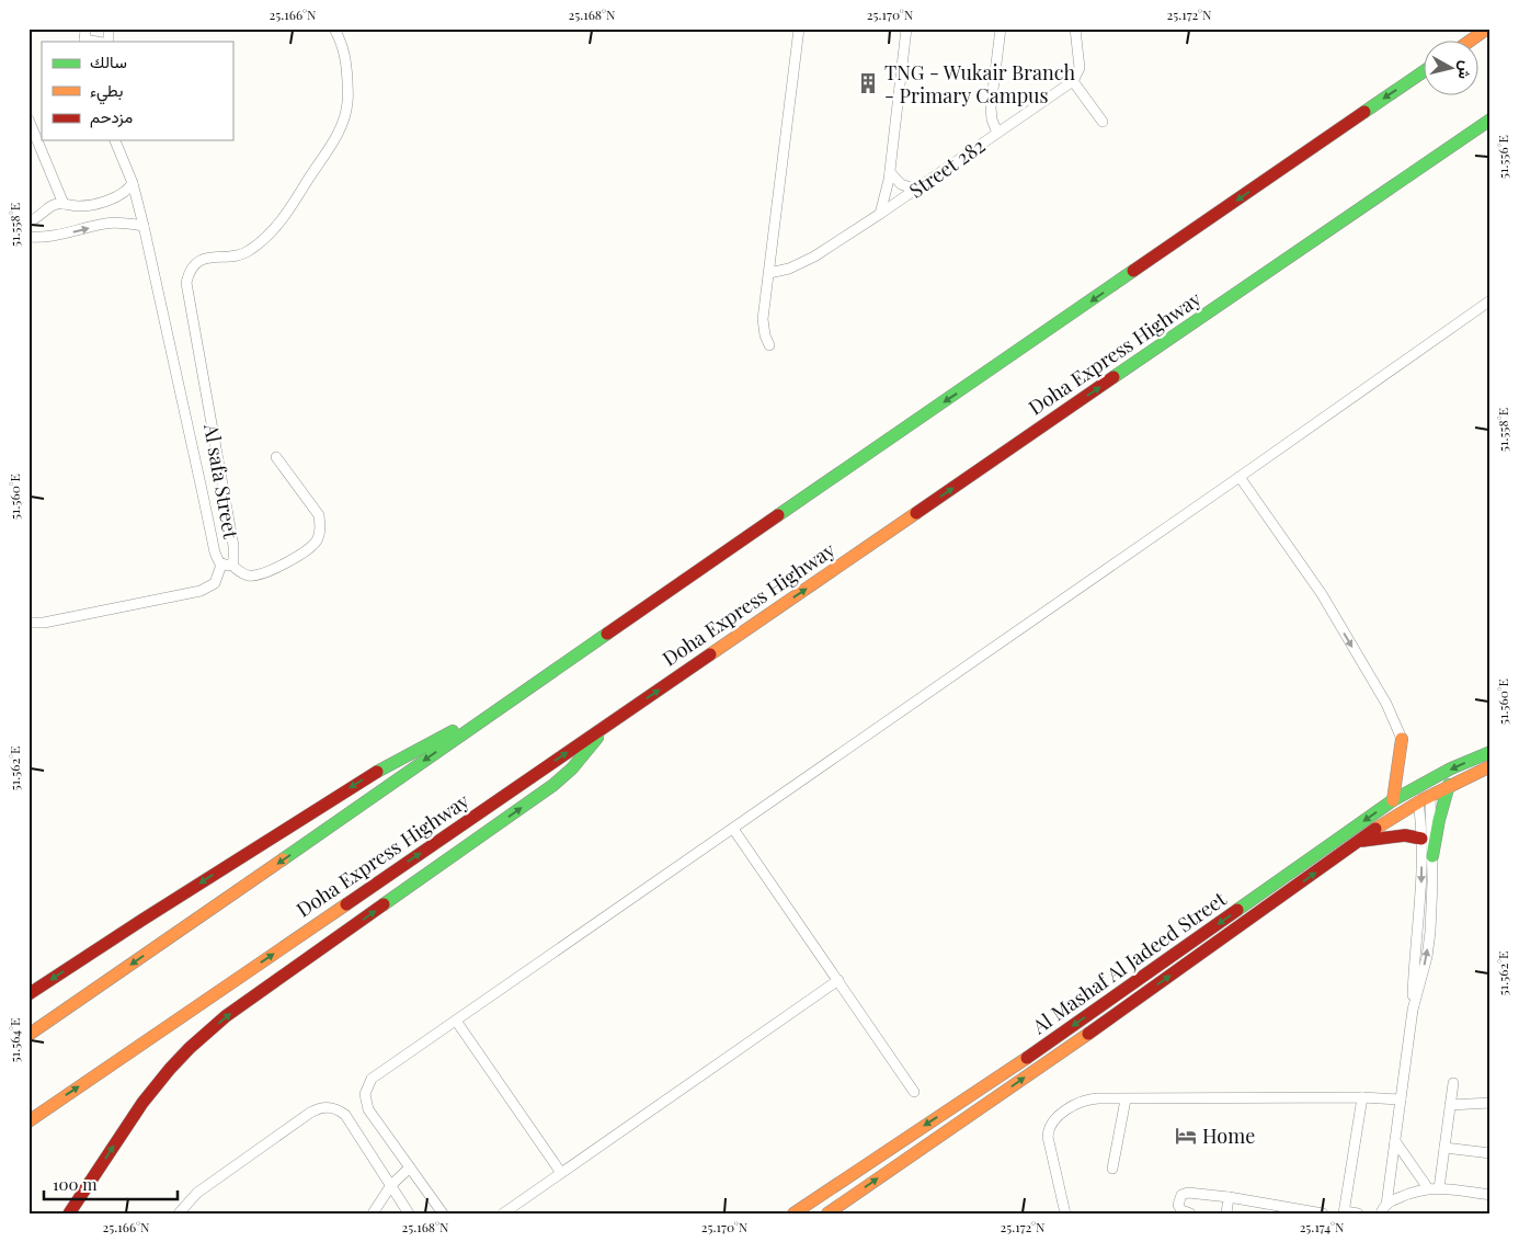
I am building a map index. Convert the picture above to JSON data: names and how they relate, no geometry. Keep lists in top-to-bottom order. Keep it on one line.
{"streets":{"main road":["Doha Express Highway","Al Mashaf Al Jadeed Street"],"street":["Street 282","Al safa Street"]},"places":{"building":["TNG - Wukair Branch - Primary Campus"],"hotel":["Home"]},"legend":["سالك","بطيء","مزدحم"],"scale_bar":"100 m","north":"right","coordinates":["25.166°N","25.168°N","25.170°N","25.172°N","51.556°E","51.558°E","51.560°E","51.562°E","51.564°E","25.174°N"]}
